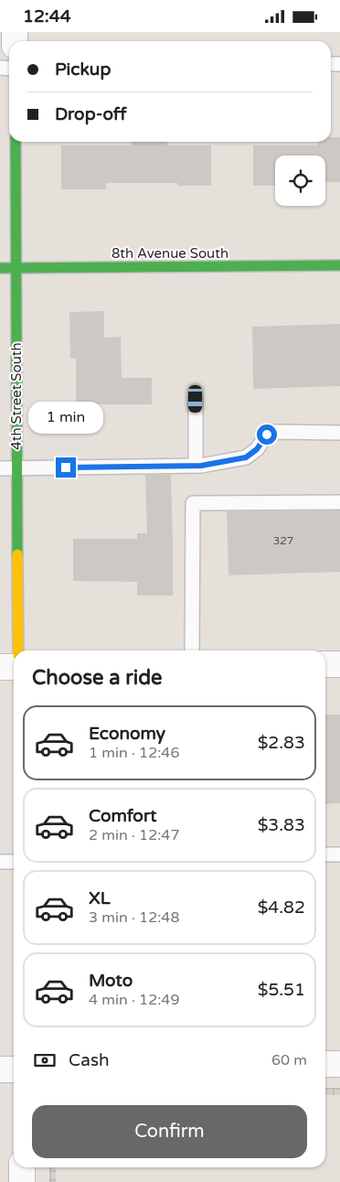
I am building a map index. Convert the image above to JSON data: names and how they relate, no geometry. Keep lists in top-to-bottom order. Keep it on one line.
{"streets":{"street":["8th Avenue South","4th Street South"]},"crossings":[["8th Avenue South","4th Street South"]],"house_numbers":["327"],"page":{"status":"12:44","banner":["Pickup","Drop-off"],"bubble":"1 min","heading":"Choose a ride","list":[{"name":"Economy","note":"1 min · 12:46","value":"$2.83"},{"name":"Comfort","note":"2 min · 12:47","value":"$3.83"},{"name":"XL","note":"3 min · 12:48","value":"$4.82"},{"name":"Moto","note":"4 min · 12:49","value":"$5.51"}],"pay":["Cash","60 m"],"buttons":"Confirm"}}
